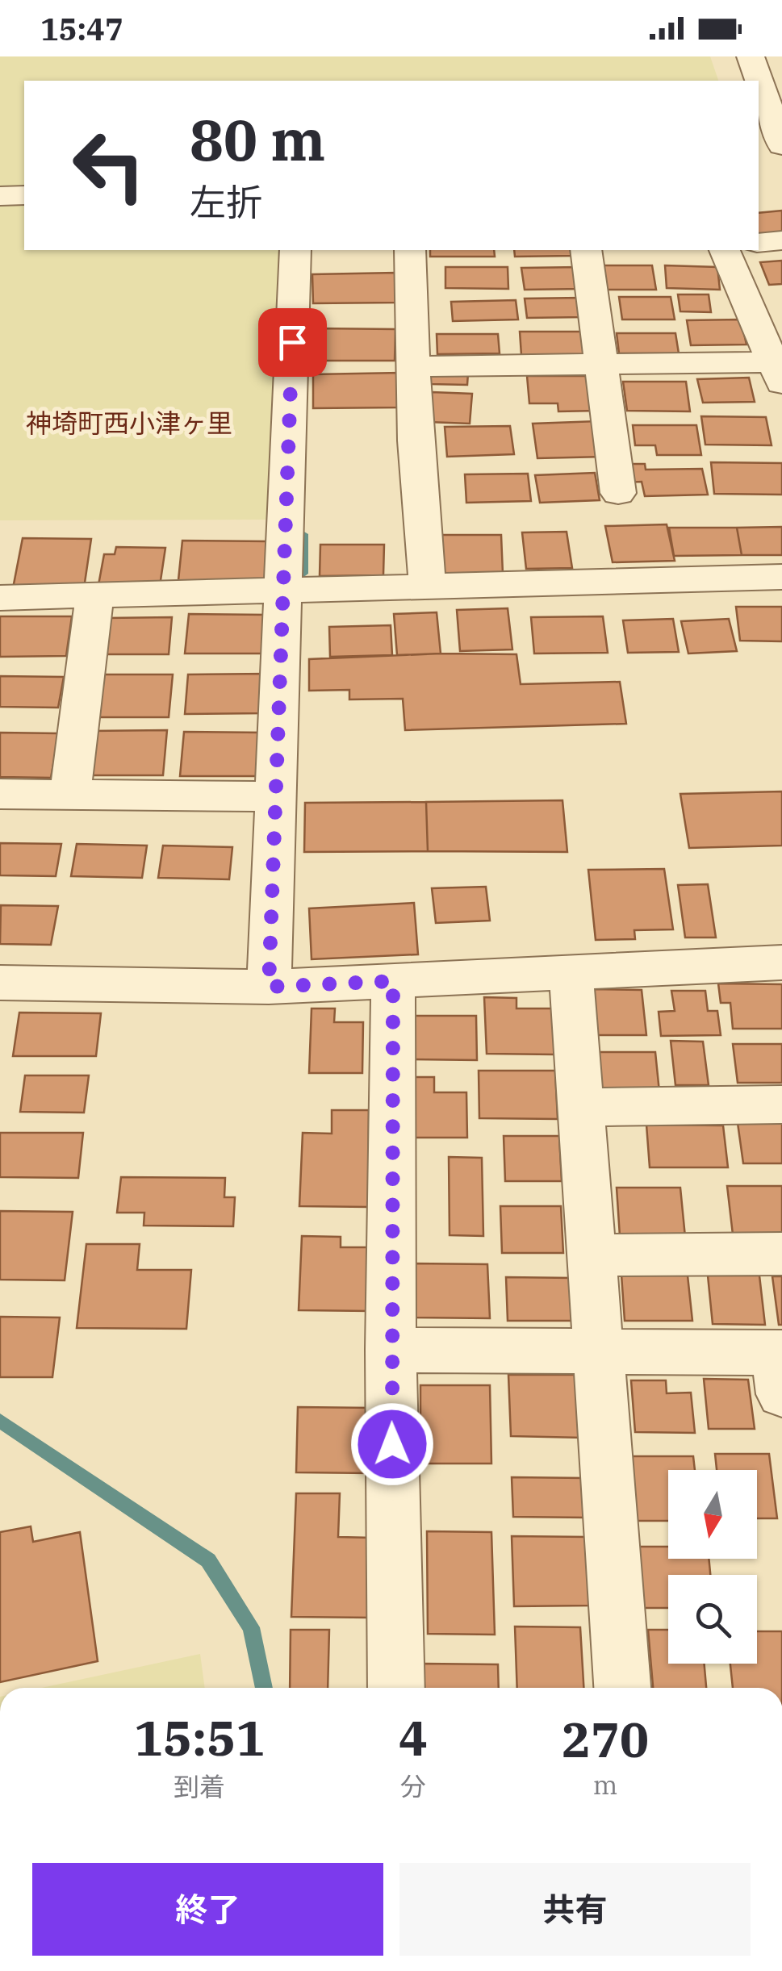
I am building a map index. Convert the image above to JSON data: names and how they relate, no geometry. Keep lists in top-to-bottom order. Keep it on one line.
{"districts":["神埼町西小津ヶ里"],"north":"bottom","page":{"status":"15:47","turn":["80 m","左折"],"eta":["15:51","到着","4","分","270","m"],"buttons":["終了","共有"]}}
